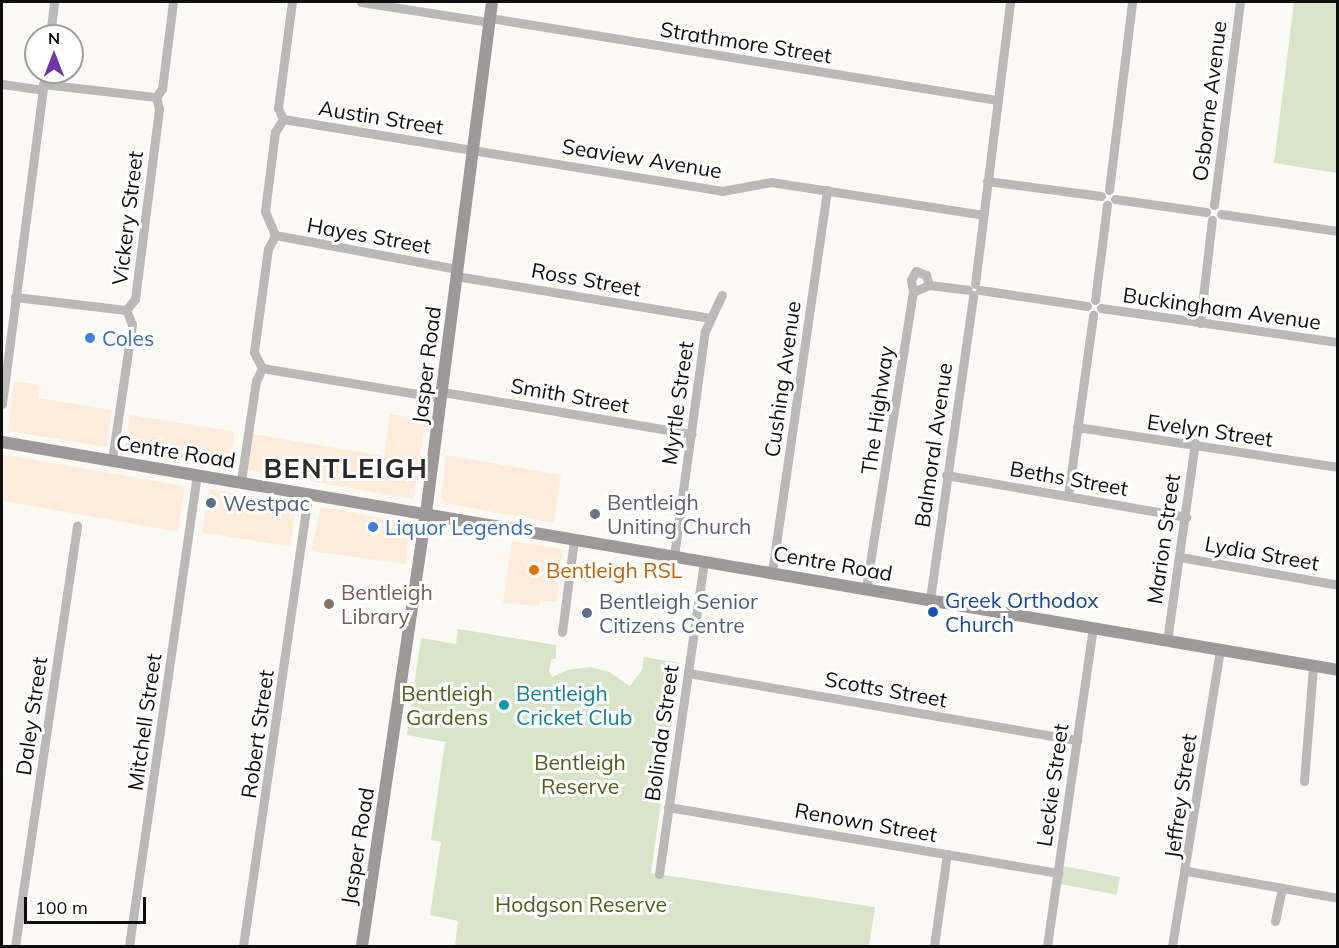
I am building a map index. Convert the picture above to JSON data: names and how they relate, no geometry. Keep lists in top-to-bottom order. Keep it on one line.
{"streets":{"main road":["Jasper Road","Centre Road"],"street":["Strathmore Street","Osborne Avenue","Austin Street","Seaview Avenue","Vickery Street","Hayes Street","Ross Street","Buckingham Avenue","Cushing Avenue","Smith Street","Myrtle Street","The Highway","Evelyn Street","Balmoral Avenue","Beths Street","Marion Street","Lydia Street","Scotts Street","Daley Street","Mitchell Street","Bolinda Street","Robert Street","Leckie Street","Jeffrey Street","Renown Street"]},"crossings":[["Strathmore Street","Jasper Road"],["Strathmore Street","Balmoral Avenue"],["Austin Street","Seaview Avenue"],["Austin Street","Jasper Road"],["Seaview Avenue","Jasper Road"],["Seaview Avenue","Cushing Avenue"],["Seaview Avenue","Balmoral Avenue"],["Vickery Street","Centre Road"],["Hayes Street","Ross Street"],["Hayes Street","Jasper Road"],["Ross Street","Jasper Road"],["Ross Street","Myrtle Street"],["Jasper Road","Smith Street"],["Jasper Road","Centre Road"],["Cushing Avenue","Centre Road"],["Smith Street","Myrtle Street"],["Myrtle Street","Centre Road"],["The Highway","Centre Road"],["Evelyn Street","Marion Street"],["Balmoral Avenue","Centre Road"],["Balmoral Avenue","Beths Street"],["Centre Road","Marion Street"],["Centre Road","Mitchell Street"],["Centre Road","Bolinda Street"],["Centre Road","Robert Street"],["Centre Road","Leckie Street"],["Centre Road","Jeffrey Street"],["Beths Street","Marion Street"],["Marion Street","Lydia Street"],["Scotts Street","Bolinda Street"],["Scotts Street","Leckie Street"],["Bolinda Street","Renown Street"],["Leckie Street","Renown Street"]],"districts":["BENTLEIGH"],"parks":["Bentleigh Gardens","Bentleigh Reserve","Hodgson Reserve"],"places":["Coles","Westpac","Bentleigh Uniting Church","Liquor Legends","Bentleigh RSL","Bentleigh Library","Greek Orthodox Church","Bentleigh Senior Citizens Centre","Bentleigh Cricket Club"],"scale_bar":"100 m","north":"top"}
